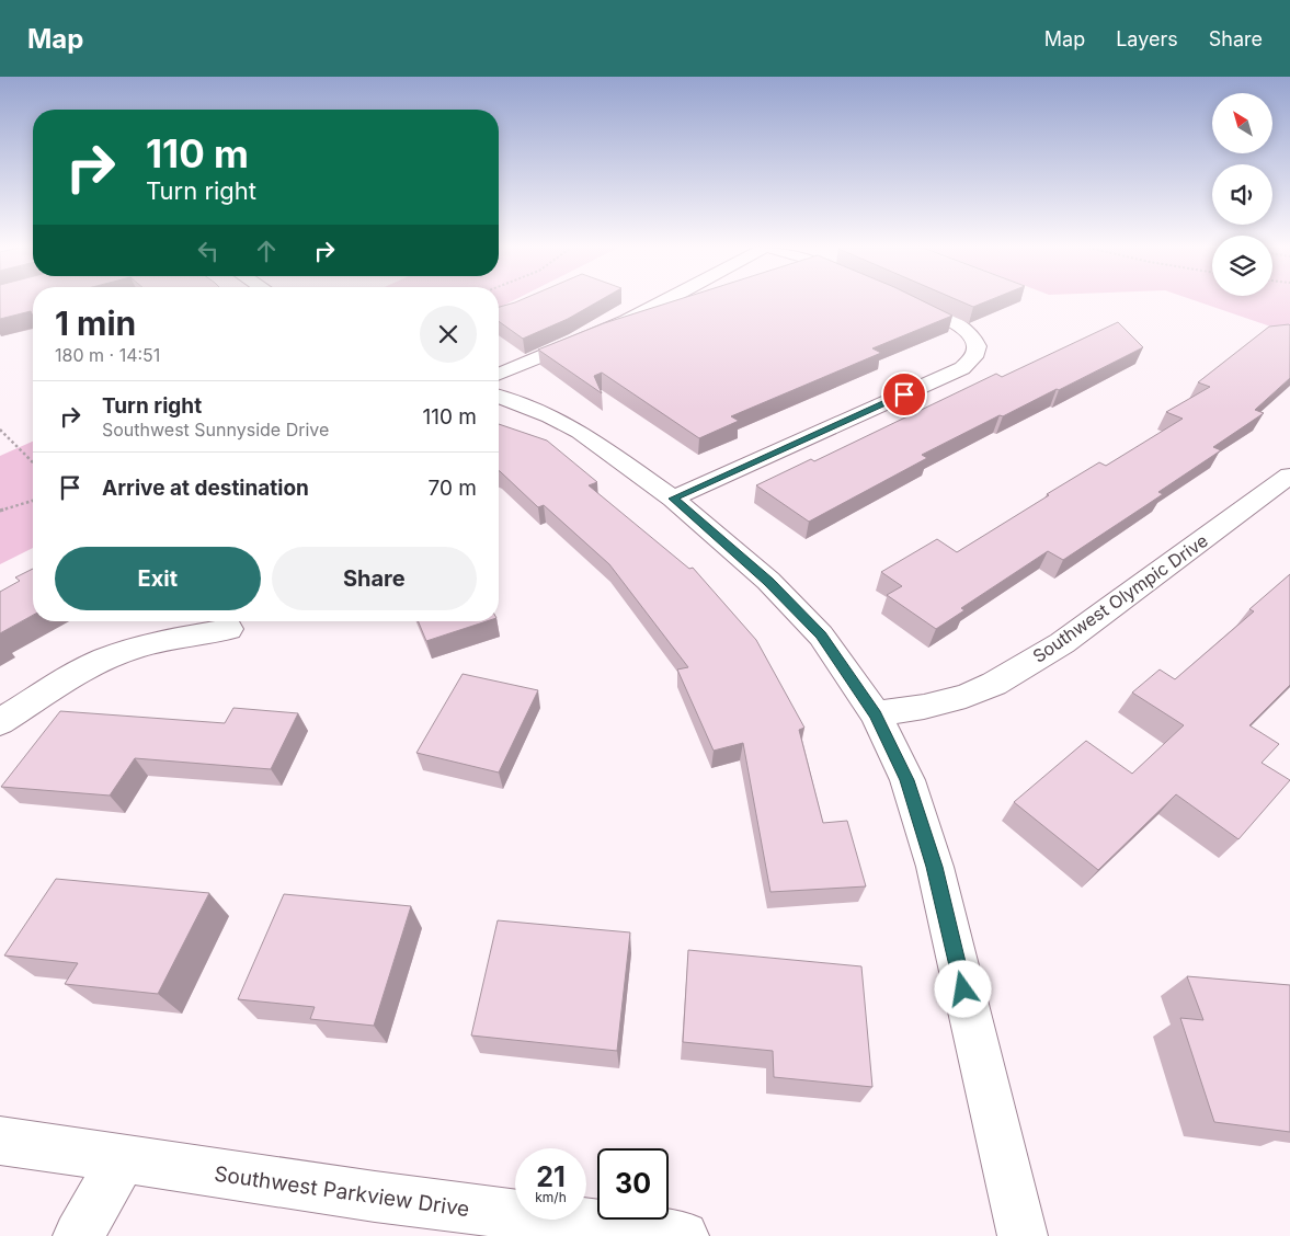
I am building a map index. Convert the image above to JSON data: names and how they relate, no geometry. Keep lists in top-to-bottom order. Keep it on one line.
{"streets":{"street":["Southwest Olympic Drive","Southwest Parkview Drive"]},"north":"top left","page":{"header":"Map","nav":["Map","Layers","Share"],"turn":["110 m","Turn right"],"heading":["1 min","180 m · 14:51"],"list":[{"name":"Turn right","note":"Southwest Sunnyside Drive","value":"110 m"},{"name":"Arrive at destination","value":"70 m"}],"buttons":["Exit","Share"],"speed":"21 km/h","limit":"30"}}
